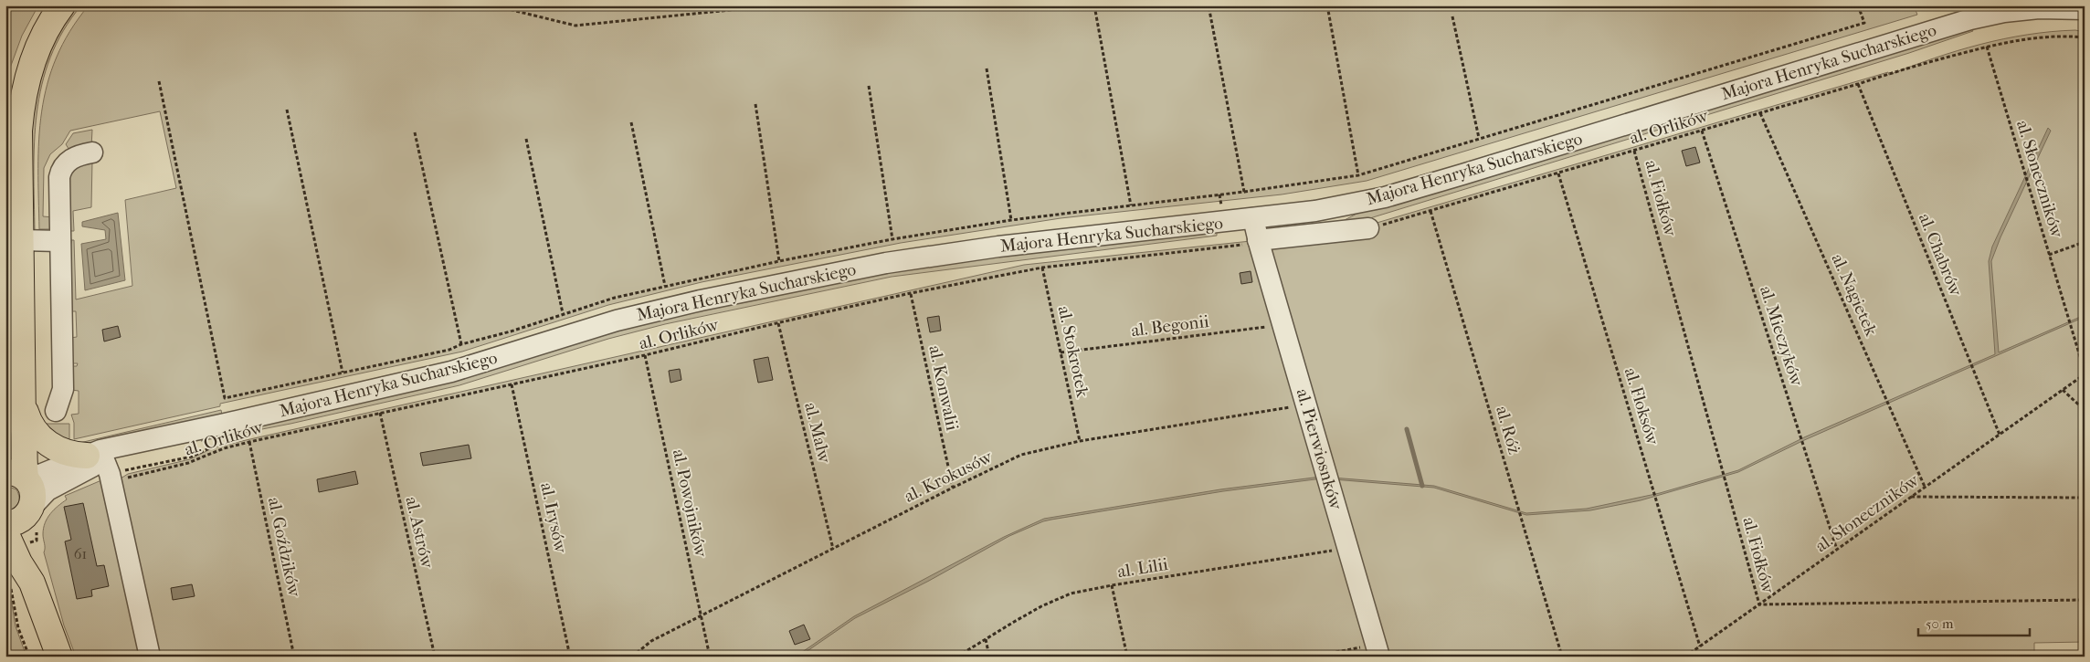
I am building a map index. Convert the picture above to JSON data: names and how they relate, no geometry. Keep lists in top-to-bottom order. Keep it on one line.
{"streets":{"street":["Majora Henryka Sucharskiego","al. Pierwiosnków"],"path":["al. Orlików","al. Słoneczników","al. Fiołków","al. Chabrów","al. Nagietek","al. Begonii","al. Mieczyków","al. Stokrotek","al. Konwalii","al. Floksów","al. Róż","al. Malw","al. Krokusów","al. Powojników","al. Irysów","al. Astrów","al. Goździków","al. Lilii"]},"crossings":[["Majora Henryka Sucharskiego","al. Orlików"],["Majora Henryka Sucharskiego","al. Pierwiosnków"],["al. Orlików","al. Słoneczników"],["al. Orlików","al. Fiołków"],["al. Orlików","al. Chabrów"],["al. Orlików","al. Nagietek"],["al. Orlików","al. Mieczyków"],["al. Orlików","al. Stokrotek"],["al. Orlików","al. Konwalii"],["al. Orlików","al. Floksów"],["al. Orlików","al. Róż"],["al. Orlików","al. Malw"],["al. Orlików","al. Pierwiosnków"],["al. Orlików","al. Powojników"],["al. Orlików","al. Irysów"],["al. Orlików","al. Astrów"],["al. Orlików","al. Goździków"],["al. Słoneczników","al. Fiołków"],["al. Słoneczników","al. Chabrów"],["al. Słoneczników","al. Nagietek"],["al. Słoneczników","al. Mieczyków"],["al. Słoneczników","al. Floksów"],["al. Begonii","al. Stokrotek"],["al. Begonii","al. Pierwiosnków"],["al. Stokrotek","al. Krokusów"],["al. Konwalii","al. Krokusów"],["al. Malw","al. Krokusów"],["al. Pierwiosnków","al. Krokusów"],["al. Pierwiosnków","al. Lilii"],["al. Krokusów","al. Powojników"]],"house_numbers":["61"],"scale_bar":"50 m"}
